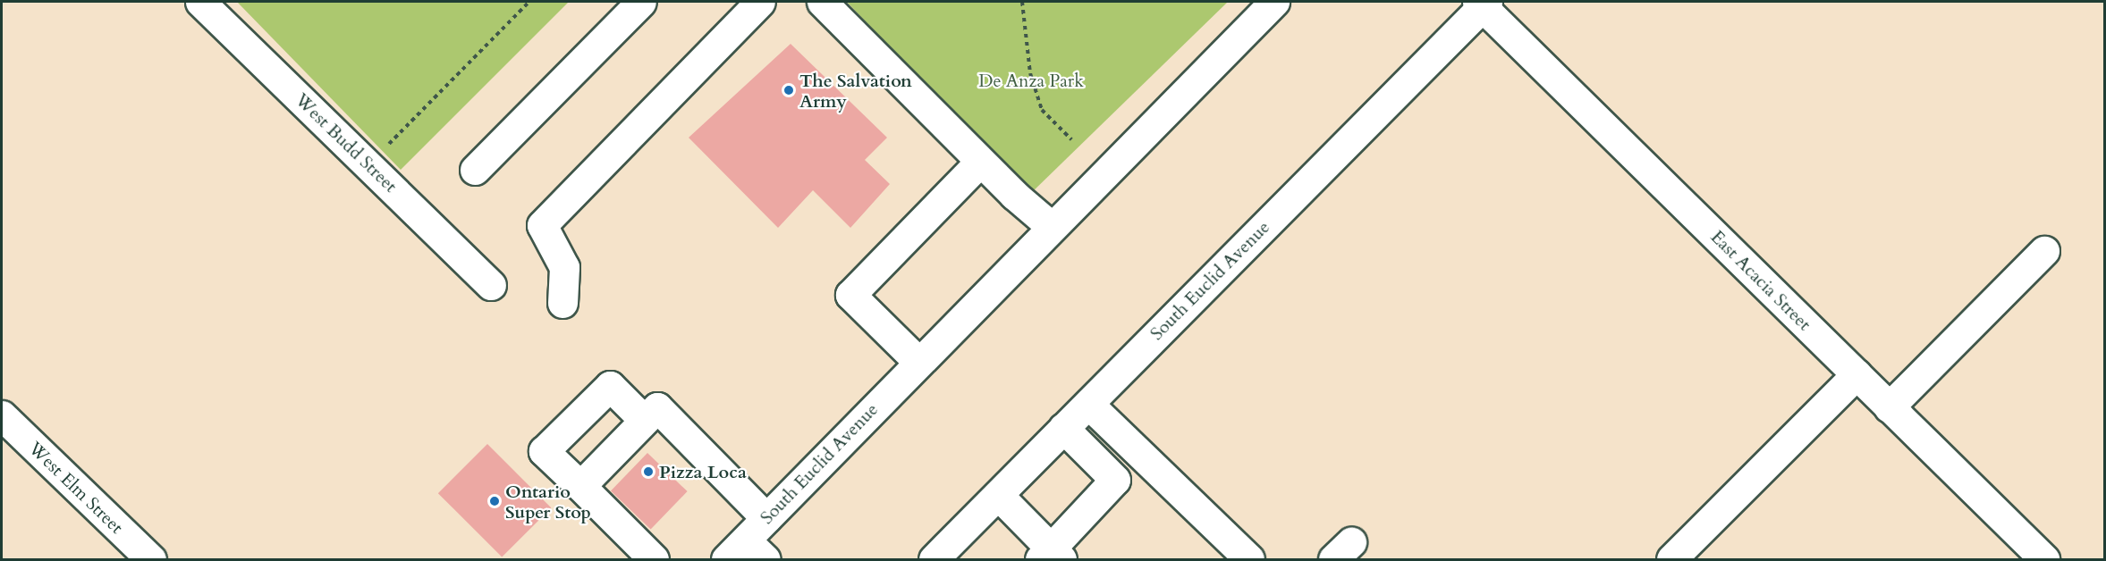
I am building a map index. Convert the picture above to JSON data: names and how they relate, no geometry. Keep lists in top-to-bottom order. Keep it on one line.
{"streets":{"main road":["West Budd Street","South Euclid Avenue","East Acacia Street","West Elm Street"]},"crossings":[["South Euclid Avenue","East Acacia Street"]],"parks":["De Anza Park"],"places":["The Salvation Army","Pizza Loca","Ontario Super Stop"]}
